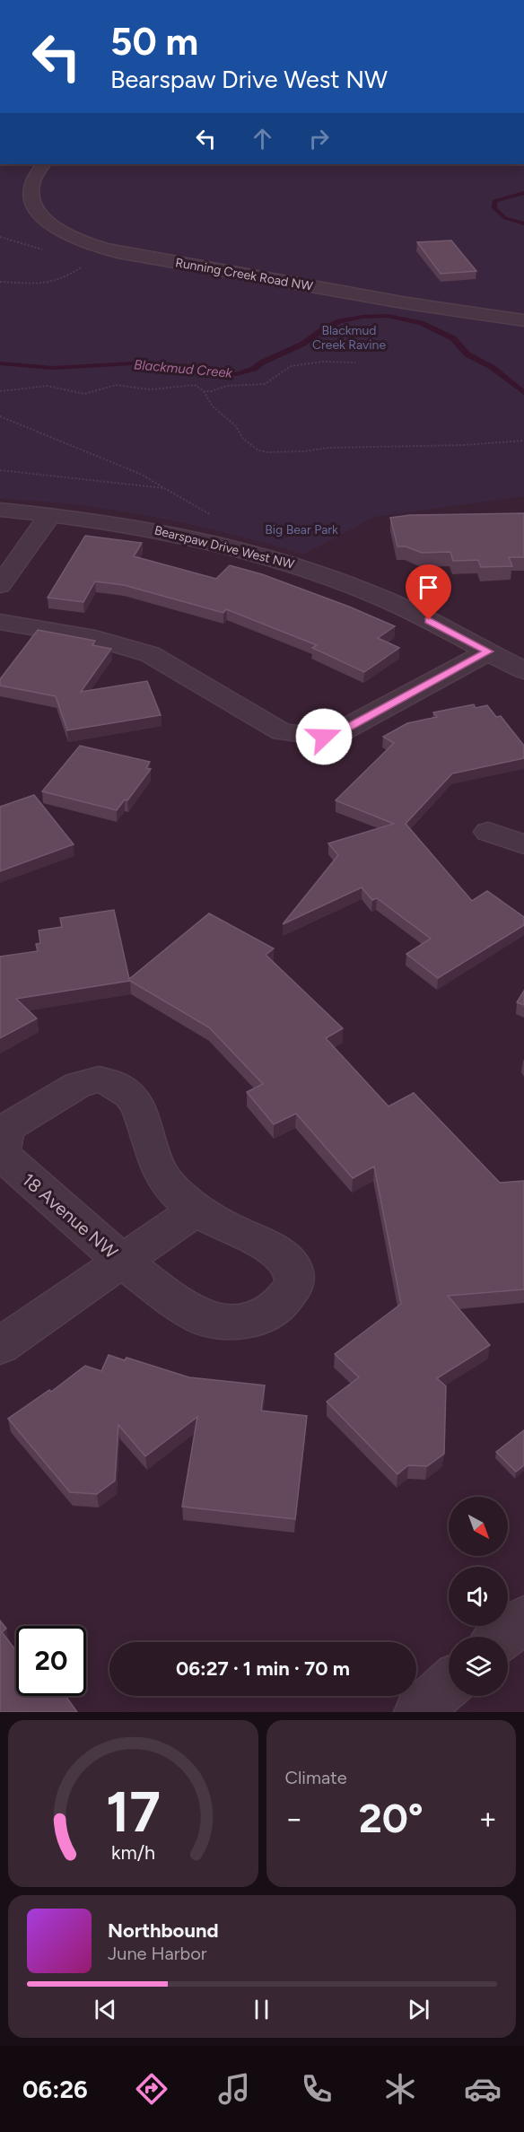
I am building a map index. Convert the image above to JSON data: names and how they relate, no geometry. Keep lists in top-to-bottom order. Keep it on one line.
{"streets":{"street":["Running Creek Road NW","Bearspaw Drive West NW","18 Avenue NW"]},"water":["Blackmud Creek"],"parks":["Blackmud Creek Ravine","Big Bear Park"],"north":"bottom right","page":{"turn":["50 m","Bearspaw Drive West NW"],"limit":"20","trip":"06:27 · 1 min · 70 m","tile":"Climate","heat":["−","20°","+"],"song":["Northbound","June Harbor"],"tabs":"06:26","gauge":["17","km/h"]}}
